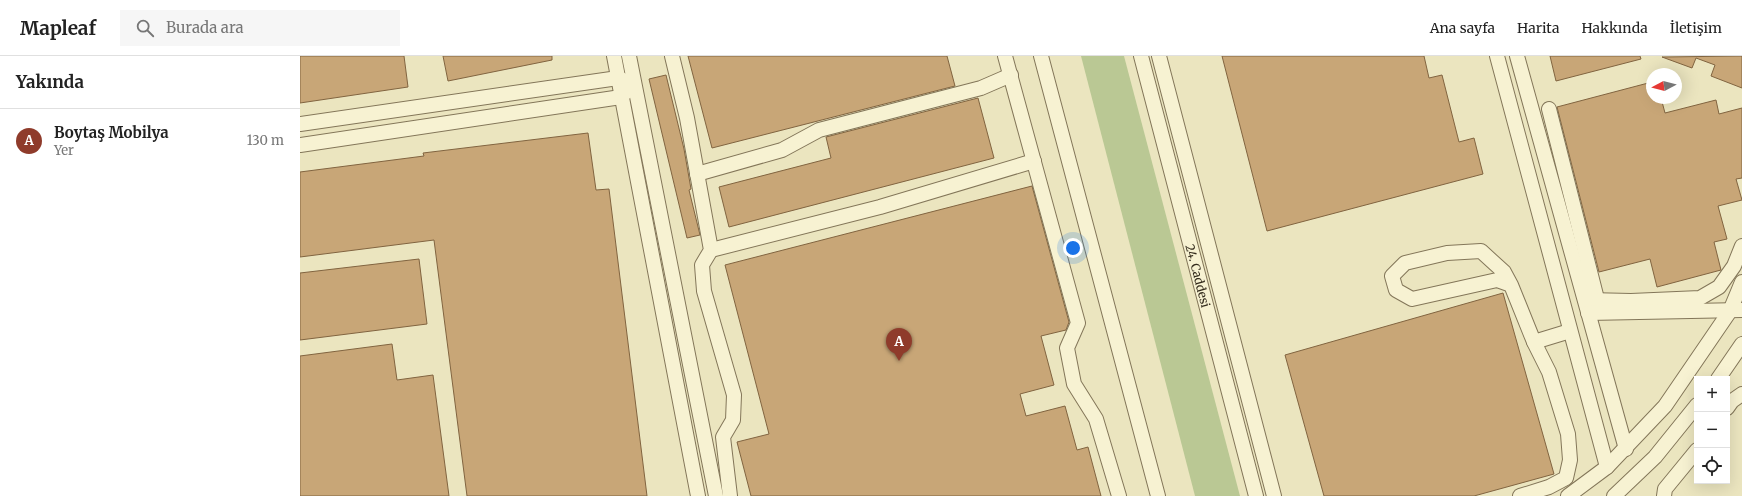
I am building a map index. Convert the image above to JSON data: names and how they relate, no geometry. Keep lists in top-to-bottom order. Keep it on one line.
{"streets":{"street":["24. Caddesi"]},"north":"left","page":{"header":"Mapleaf","search":"Burada ara","nav":["Ana sayfa","Harita","Hakkında","İletişim"],"heading":"Yakında","list":[{"mark":"A","name":"Boytaş Mobilya","note":"Yer","value":"130 m"}],"pins":"A","map_buttons":["+","−"]}}
